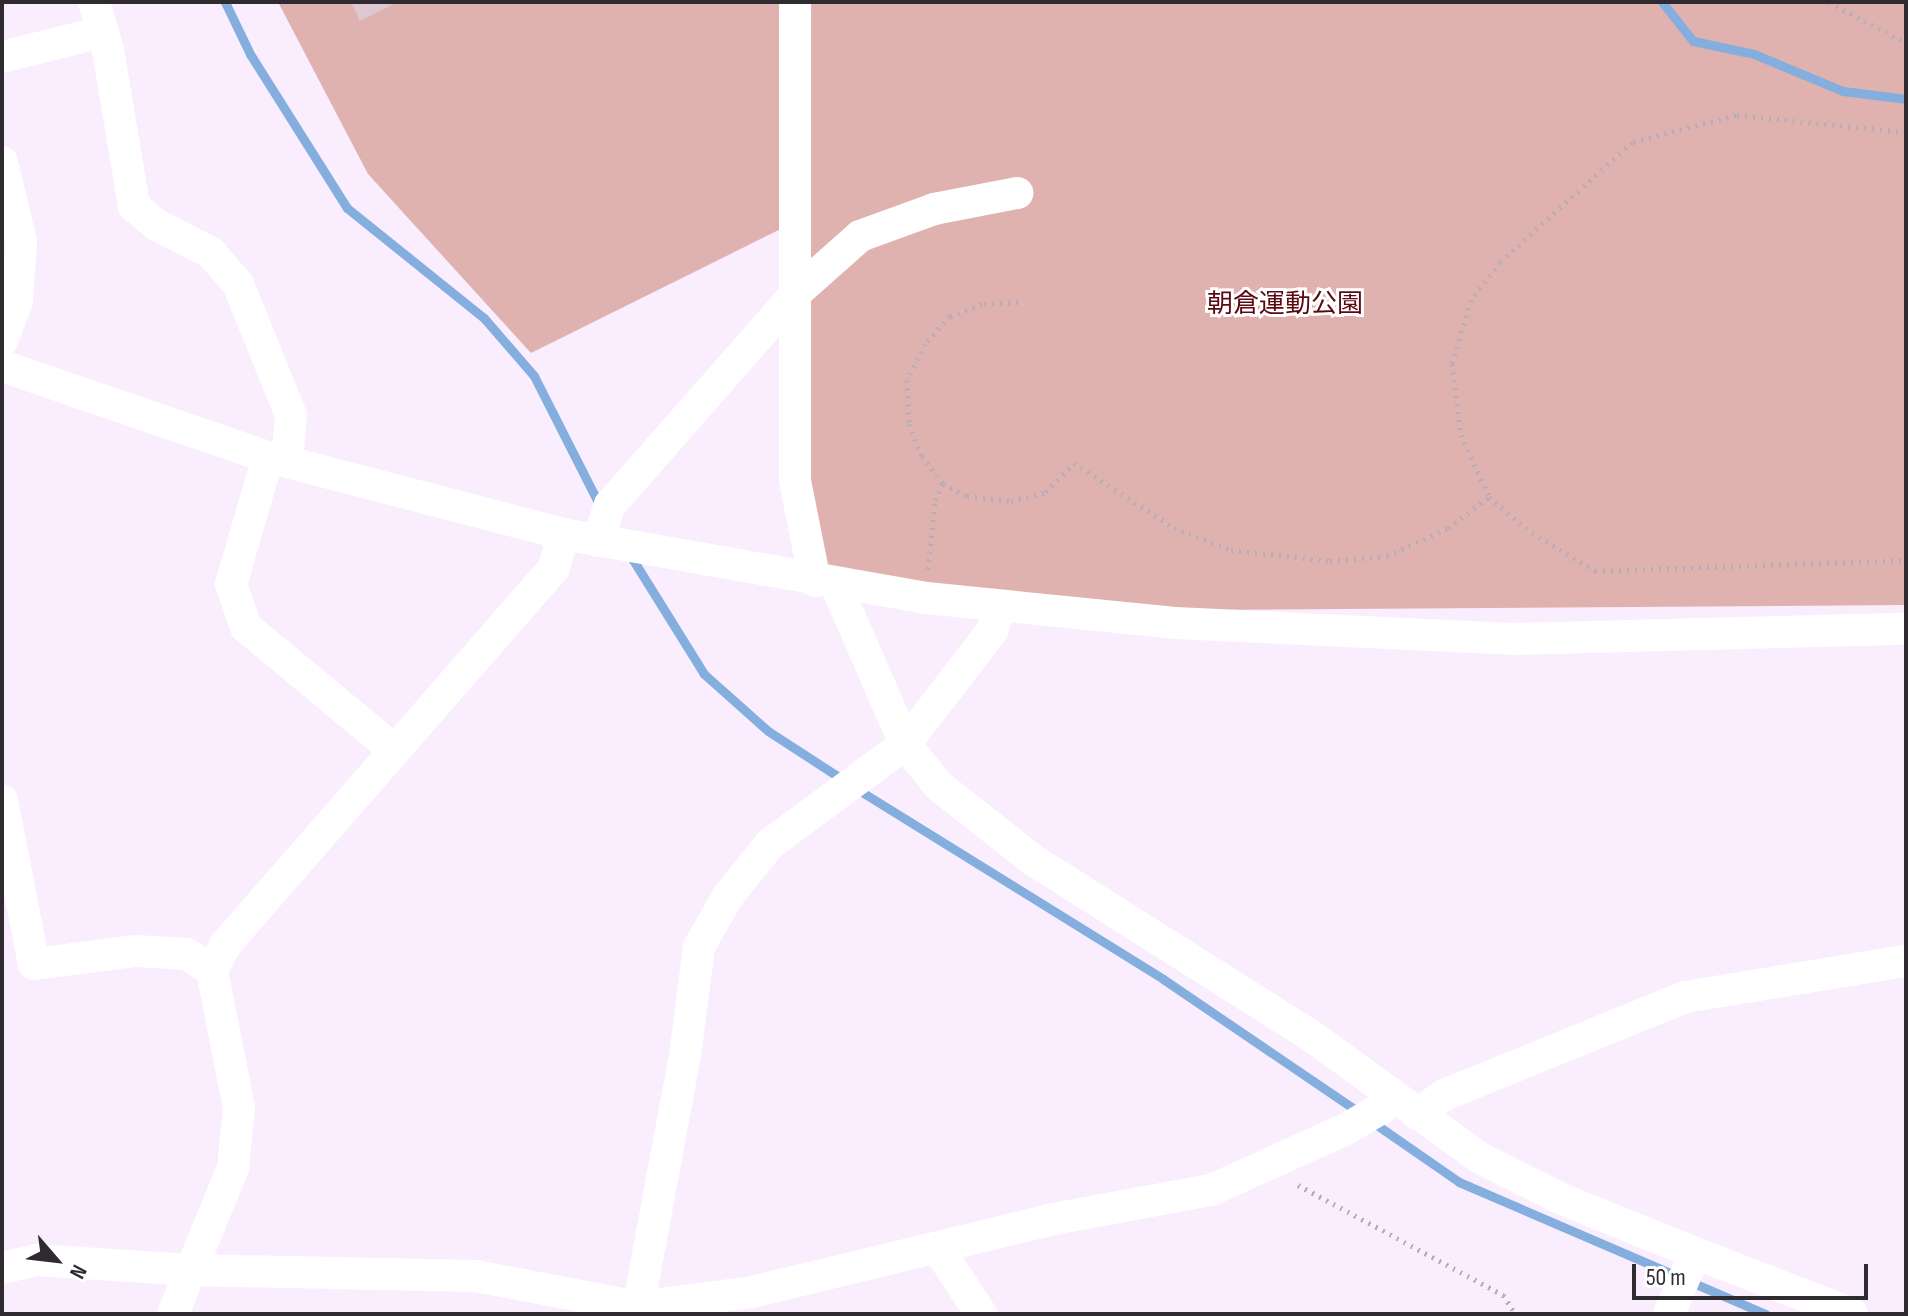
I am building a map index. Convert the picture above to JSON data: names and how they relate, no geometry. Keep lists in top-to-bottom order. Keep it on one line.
{"parks":["朝倉運動公園"],"scale_bar":"50 m","north":"bottom right"}
